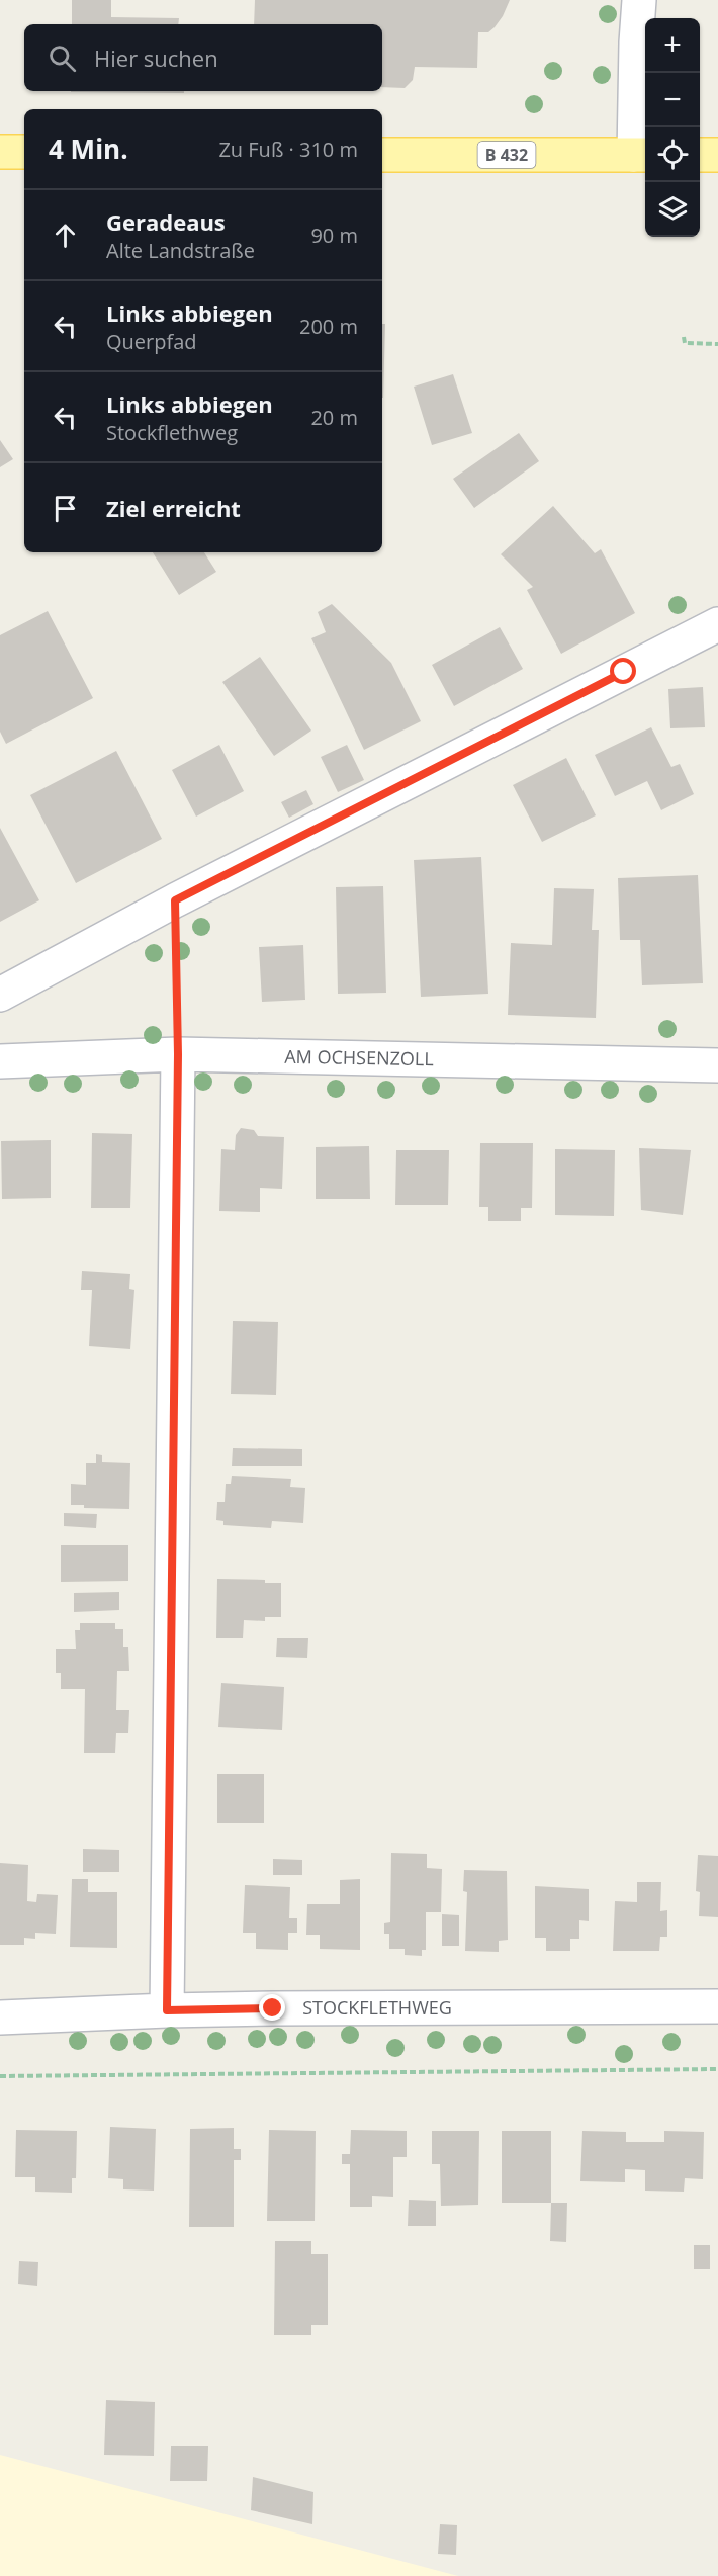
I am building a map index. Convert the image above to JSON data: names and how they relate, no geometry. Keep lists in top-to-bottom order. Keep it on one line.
{"streets":{"main road":["B 432"],"street":["AM OCHSENZOLL","STOCKFLETHWEG"]},"page":{"map_buttons":["+","−"],"search":"Hier suchen","heading":["4 Min.","Zu Fuß · 310 m"],"list":[["Geradeaus","Alte Landstraße","90 m"],["Links abbiegen","Querpfad","200 m"],["Links abbiegen","Stockflethweg","20 m"],"Ziel erreicht"]}}
